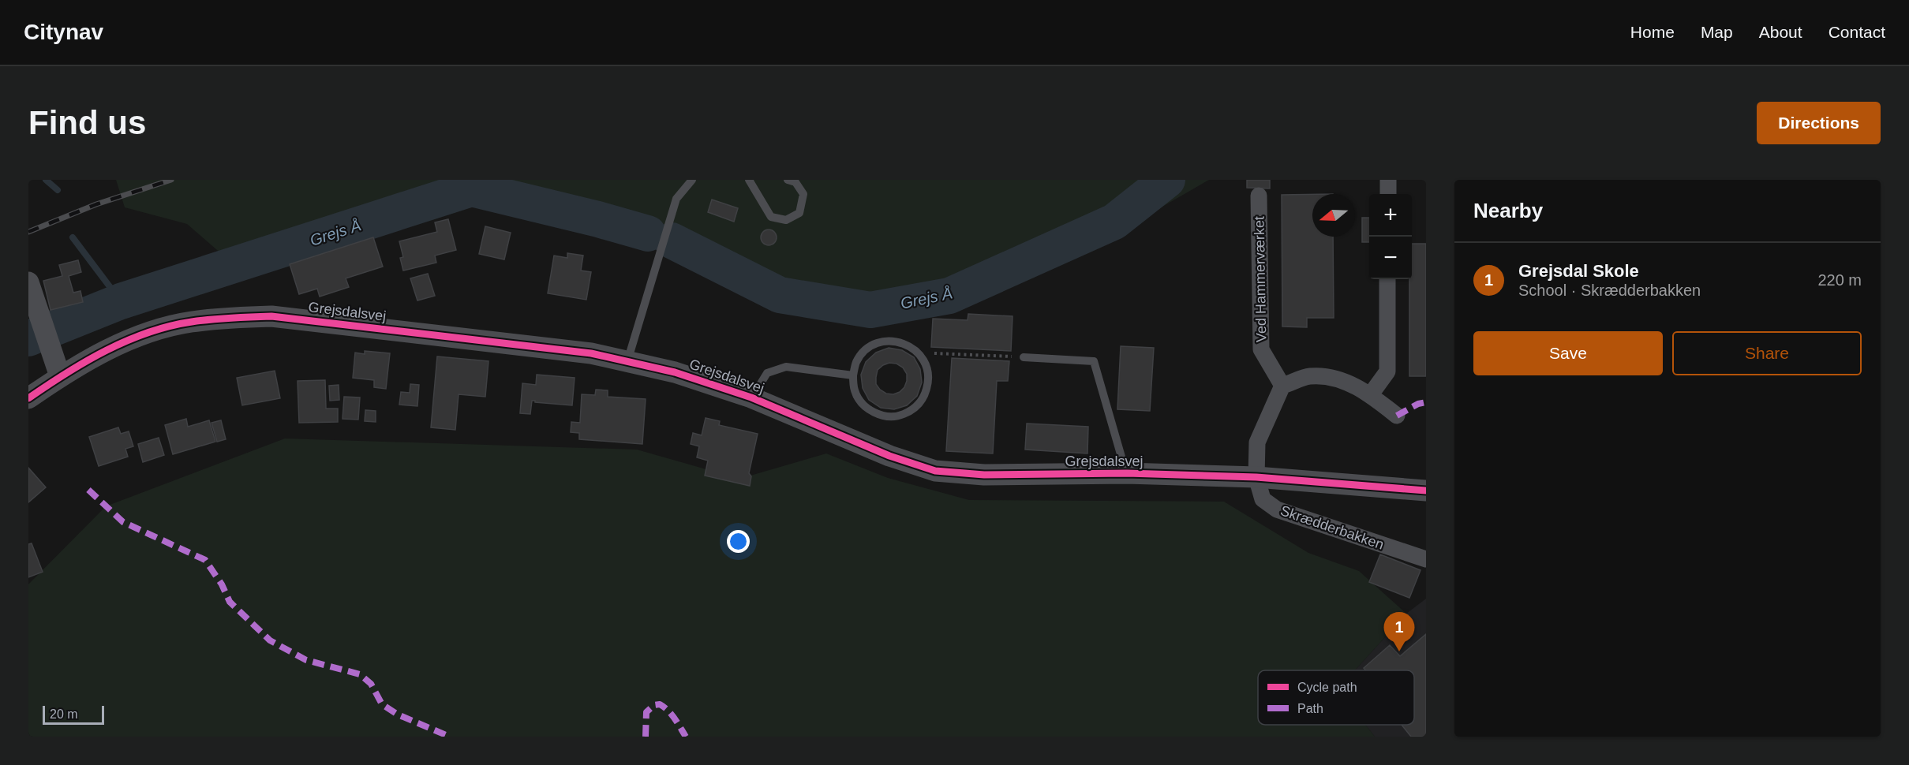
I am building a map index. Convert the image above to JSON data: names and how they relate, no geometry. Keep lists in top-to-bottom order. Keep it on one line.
{"streets":{"street":["Ved Hammerværket","Grejsdalsvej","Skrædderbakken"]},"crossings":[["Grejsdalsvej","Skrædderbakken"]],"water":["Grejs Å"],"legend":["Cycle path","Path"],"scale_bar":"20 m","north":"left","page":{"header":"Citynav","nav":["Home","Map","About","Contact"],"buttons":["Directions",["Save","Share"]],"title":"Find us","heading":"Nearby","map_buttons":["+","−"],"list":[{"mark":"1","name":"Grejsdal Skole","note":"School · Skrædderbakken","value":"220 m"}],"pins":"1","scale":"20 m"}}
